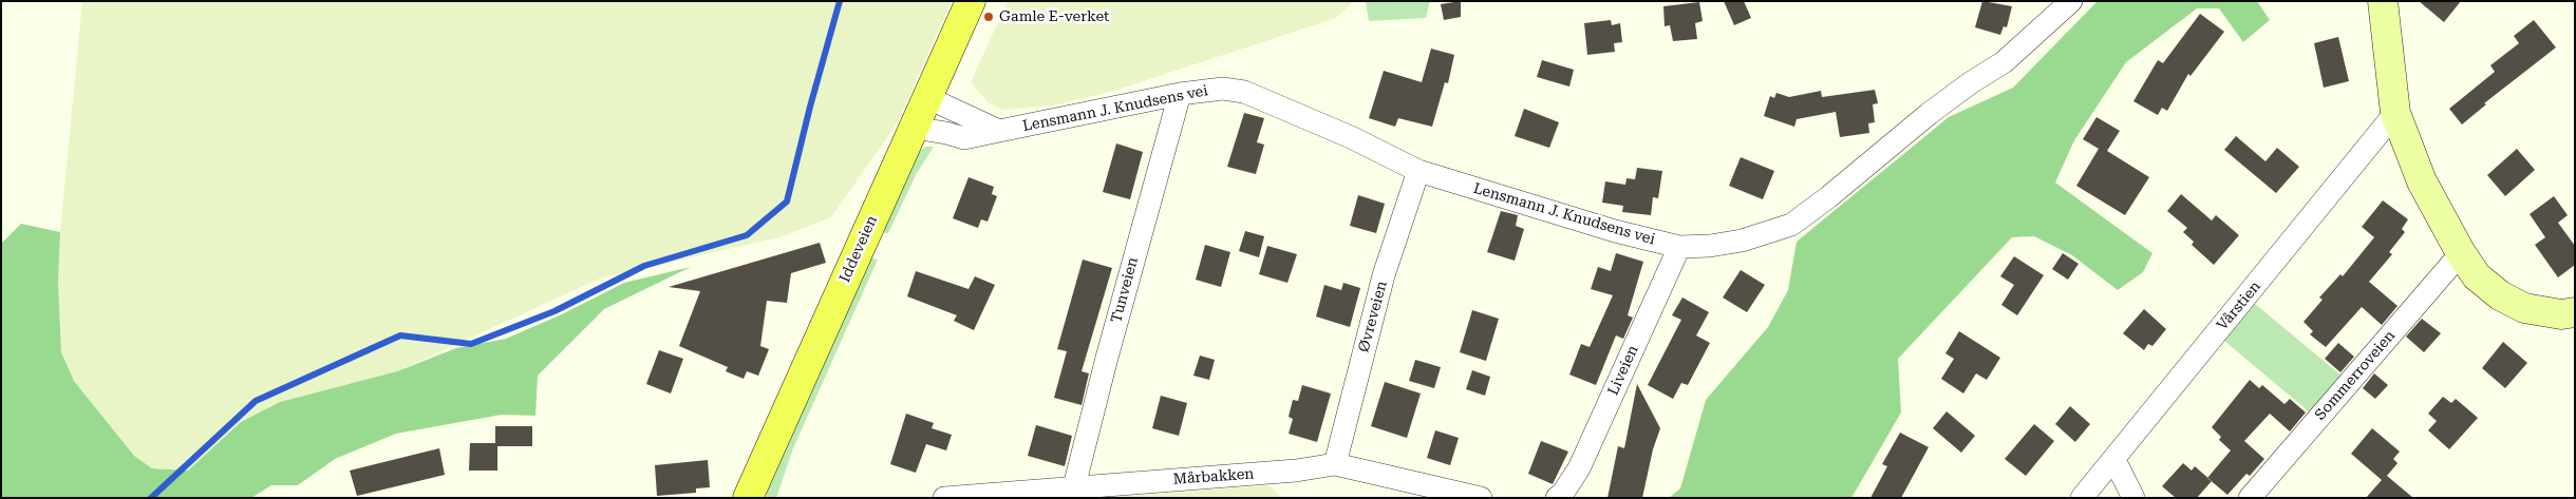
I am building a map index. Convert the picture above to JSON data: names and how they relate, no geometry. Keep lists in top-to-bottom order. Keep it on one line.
{"streets":{"main road":["Iddeveien"],"street":["Lensmann J. Knudsens vei","Tunveien","Vårstien","Øvreveien","Liveien","Sommerroveien","Mårbakken"]},"crossings":[["Lensmann J. Knudsens vei","Iddeveien"],["Lensmann J. Knudsens vei","Tunveien"],["Lensmann J. Knudsens vei","Øvreveien"],["Lensmann J. Knudsens vei","Liveien"],["Tunveien","Mårbakken"],["Øvreveien","Mårbakken"]],"places":["Gamle E-verket"]}
